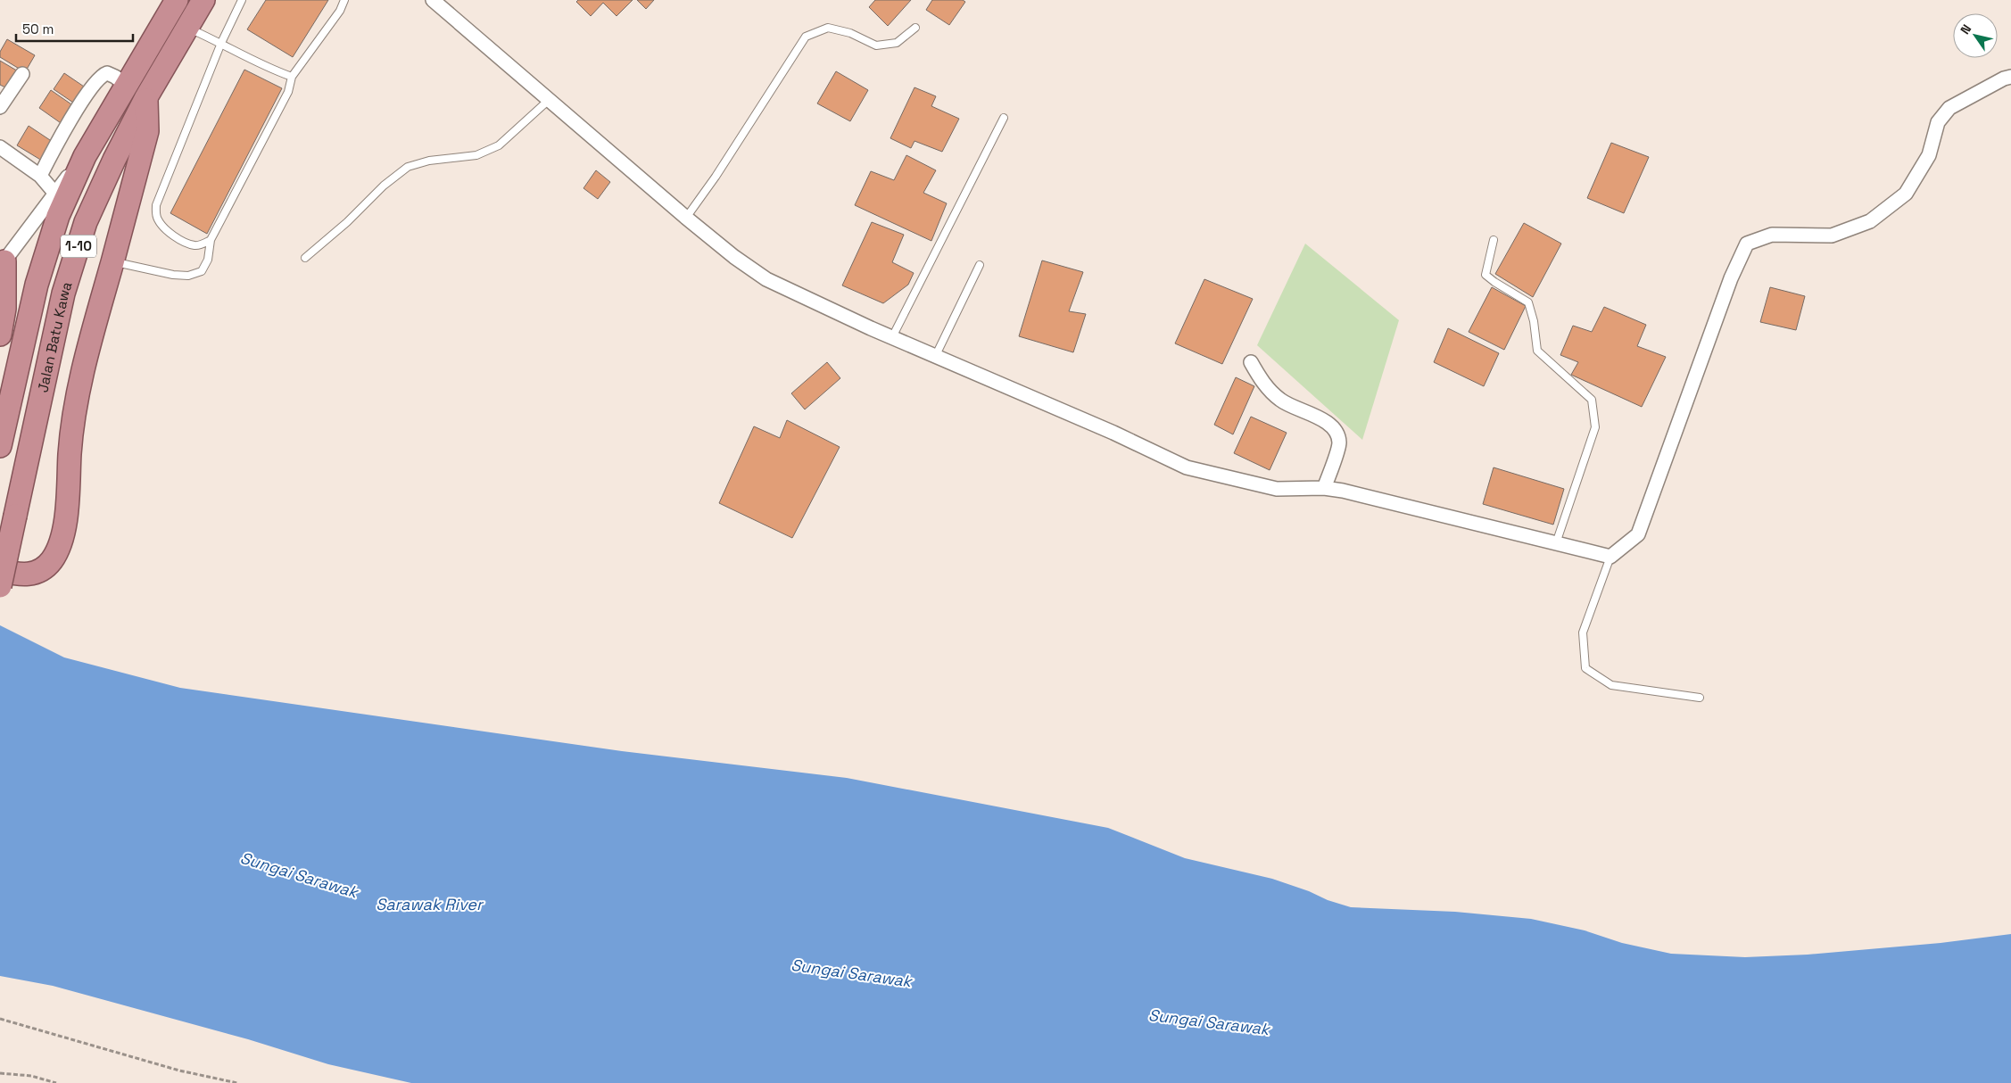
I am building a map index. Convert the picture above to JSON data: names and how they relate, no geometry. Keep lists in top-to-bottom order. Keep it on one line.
{"streets":{"highway":["1-10","Jalan Batu Kawa"]},"water":["Sungai Sarawak","Sarawak River"],"scale_bar":"50 m","north":"top left"}
